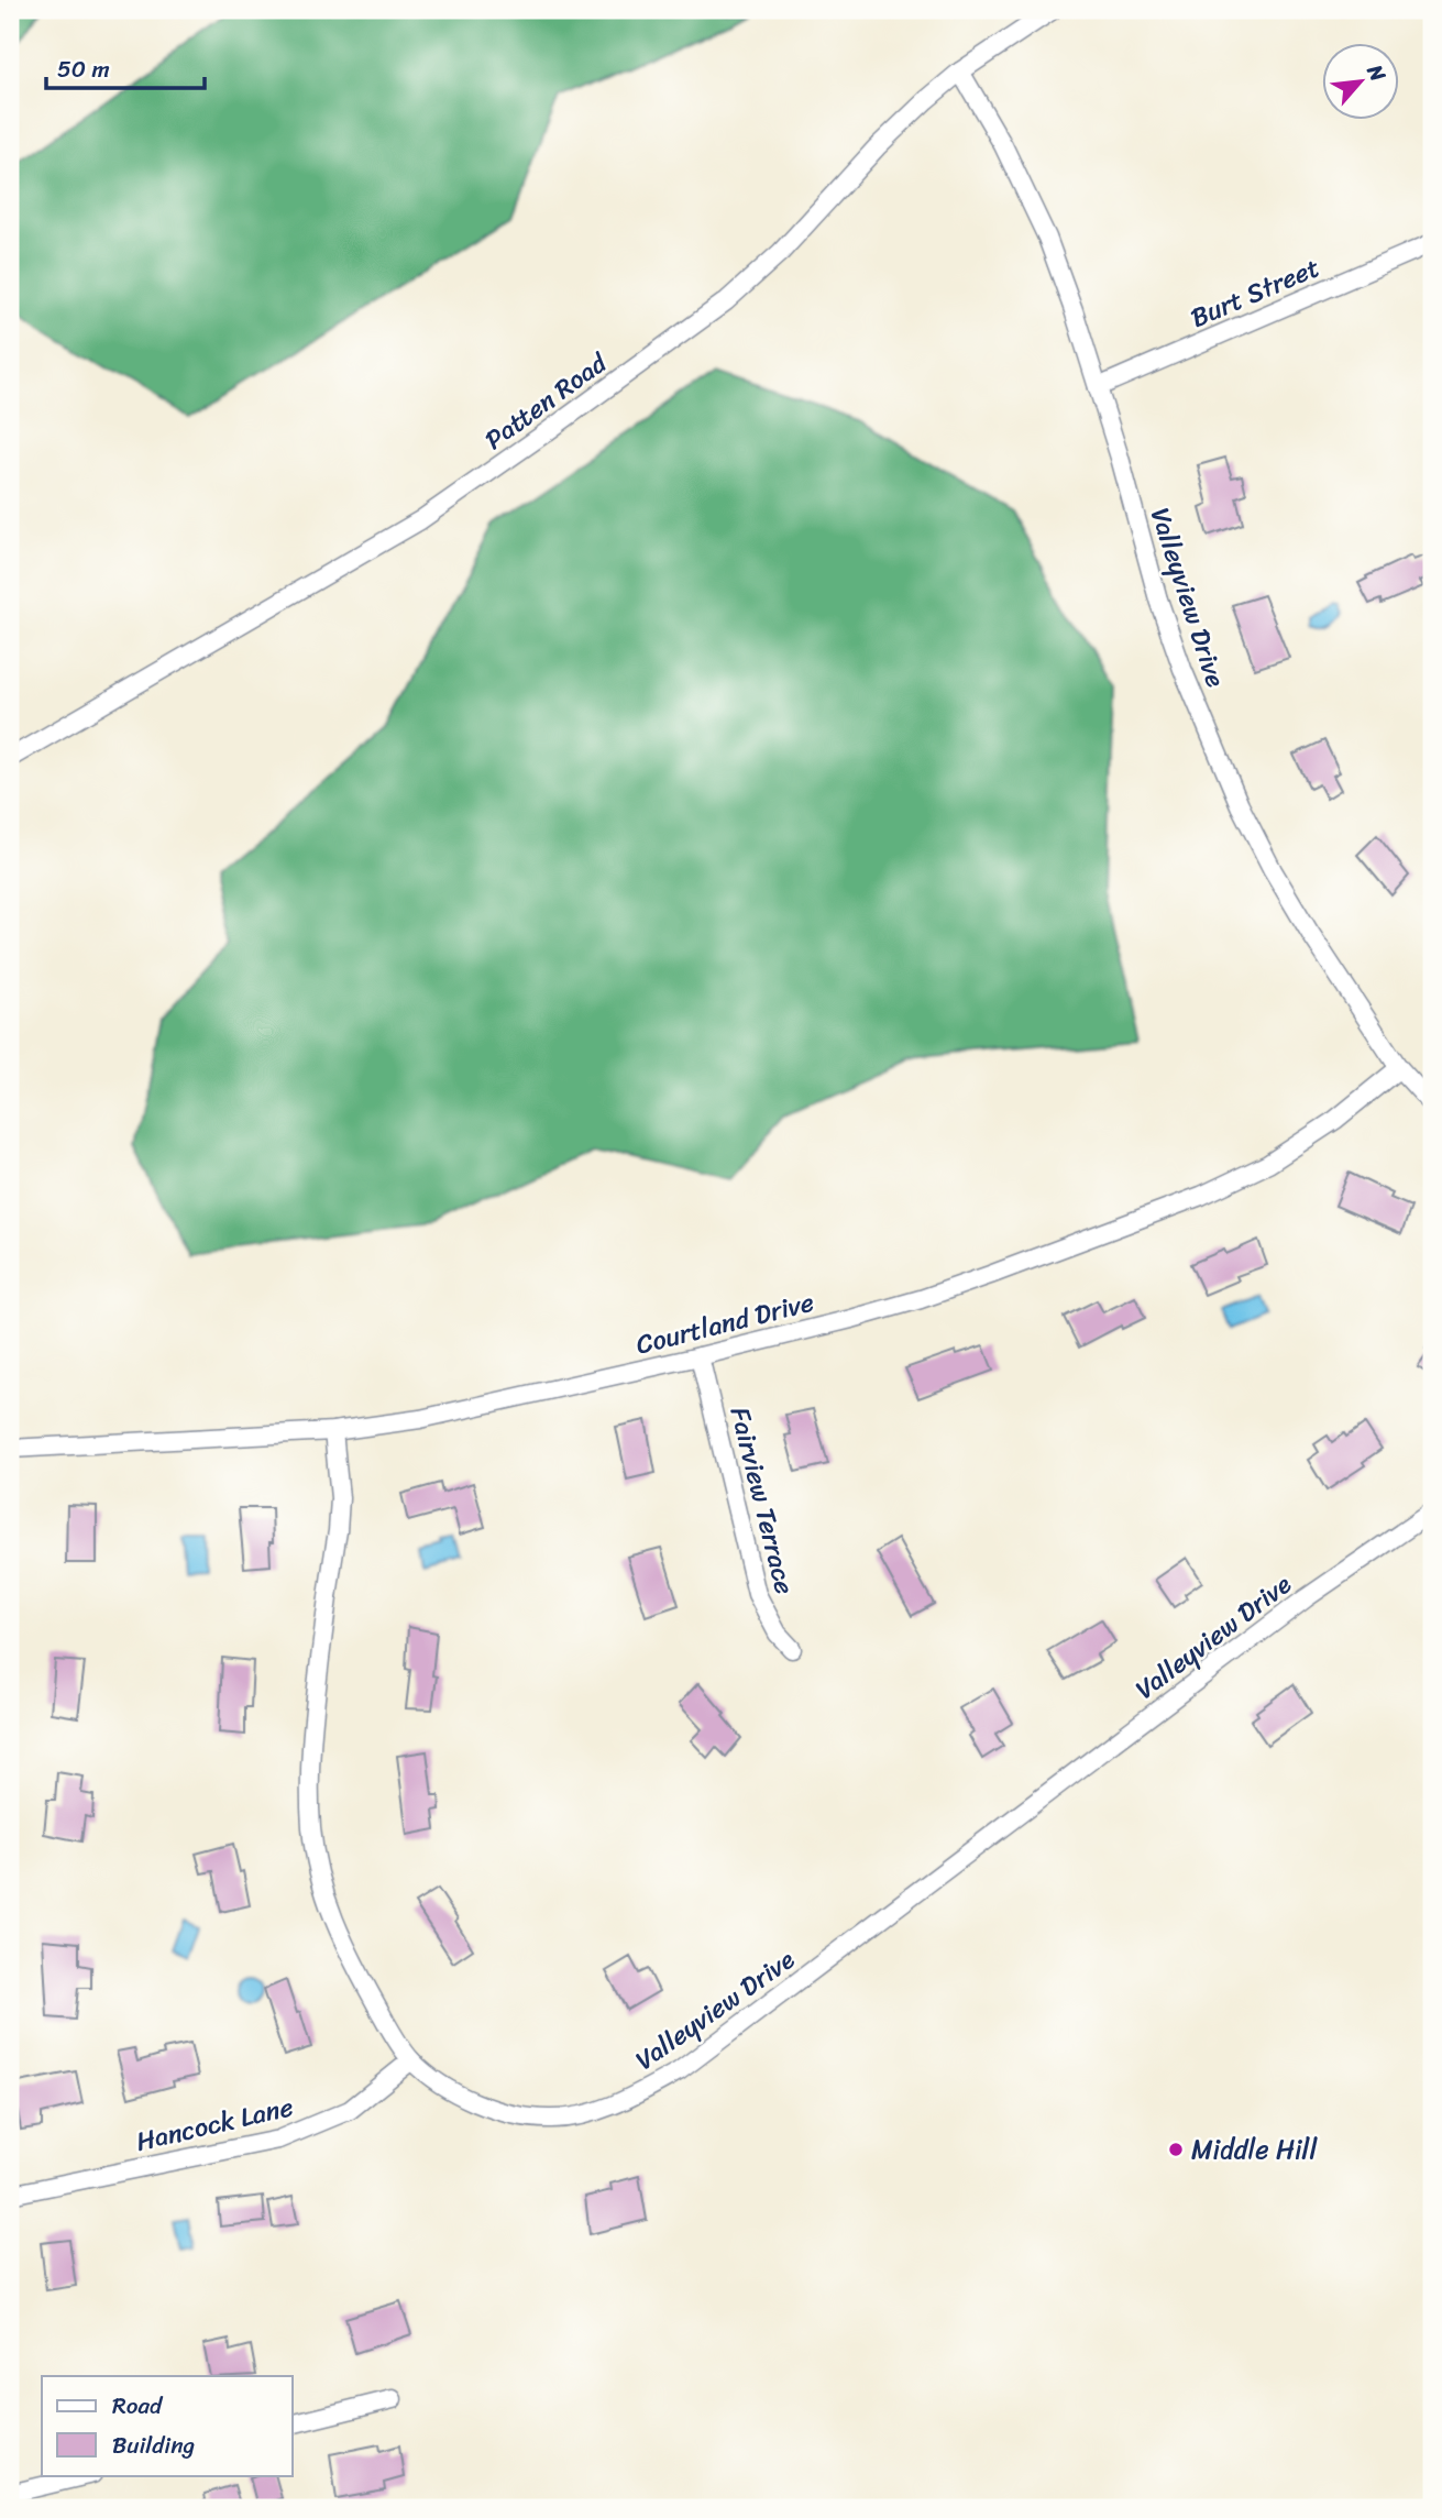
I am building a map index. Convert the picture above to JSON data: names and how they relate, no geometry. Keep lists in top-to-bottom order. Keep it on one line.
{"streets":{"street":["Burt Street","Patten Road","Valleyview Drive","Courtland Drive","Fairview Terrace","Hancock Lane"]},"crossings":[["Burt Street","Valleyview Drive"],["Patten Road","Valleyview Drive"],["Valleyview Drive","Courtland Drive"],["Valleyview Drive","Hancock Lane"],["Courtland Drive","Fairview Terrace"]],"places":["Middle Hill"],"legend":["Road","Building"],"scale_bar":"50 m","north":"top right"}
